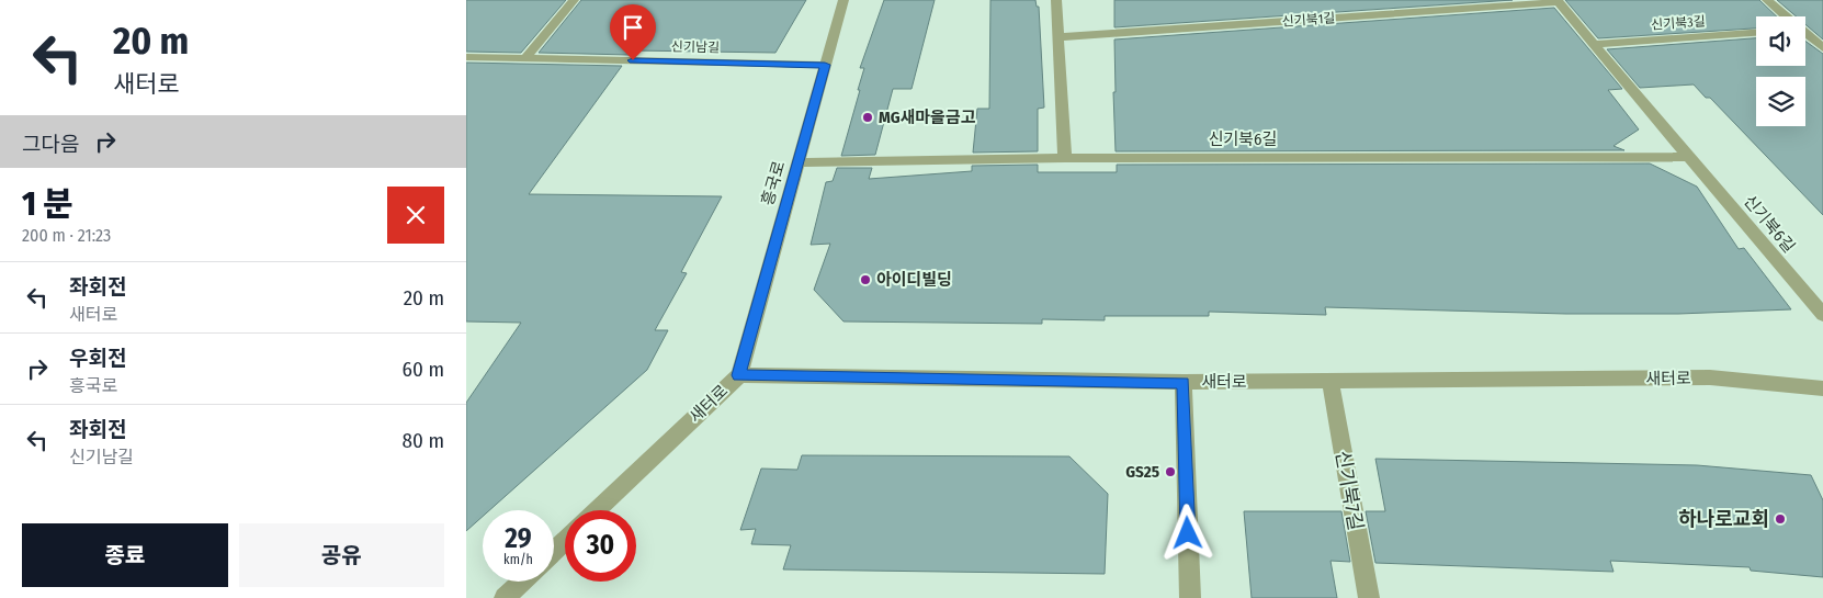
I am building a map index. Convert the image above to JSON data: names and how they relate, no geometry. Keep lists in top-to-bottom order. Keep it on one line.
{"streets":{"street":["신기북1길","신기북3길","신기남길","신기북6길","흥국로","새터로","신기북7길"]},"crossings":[["신기북1길","신기북6길"],["신기북3길","신기북6길"],["신기남길","흥국로"],["신기북6길","흥국로"],["흥국로","새터로"],["새터로","신기북7길"]],"places":["MG새마을금고","아이디빌딩","GS25","하나로교회"],"page":{"turn":["20 m","새터로"],"then":"그다음","heading":["1 분","200 m · 21:23"],"list":[{"name":"좌회전","note":"새터로","value":"20 m"},{"name":"우회전","note":"흥국로","value":"60 m"},{"name":"좌회전","note":"신기남길","value":"80 m"}],"speed":"29 km/h","limit":"30","buttons":["종료","공유"]}}
